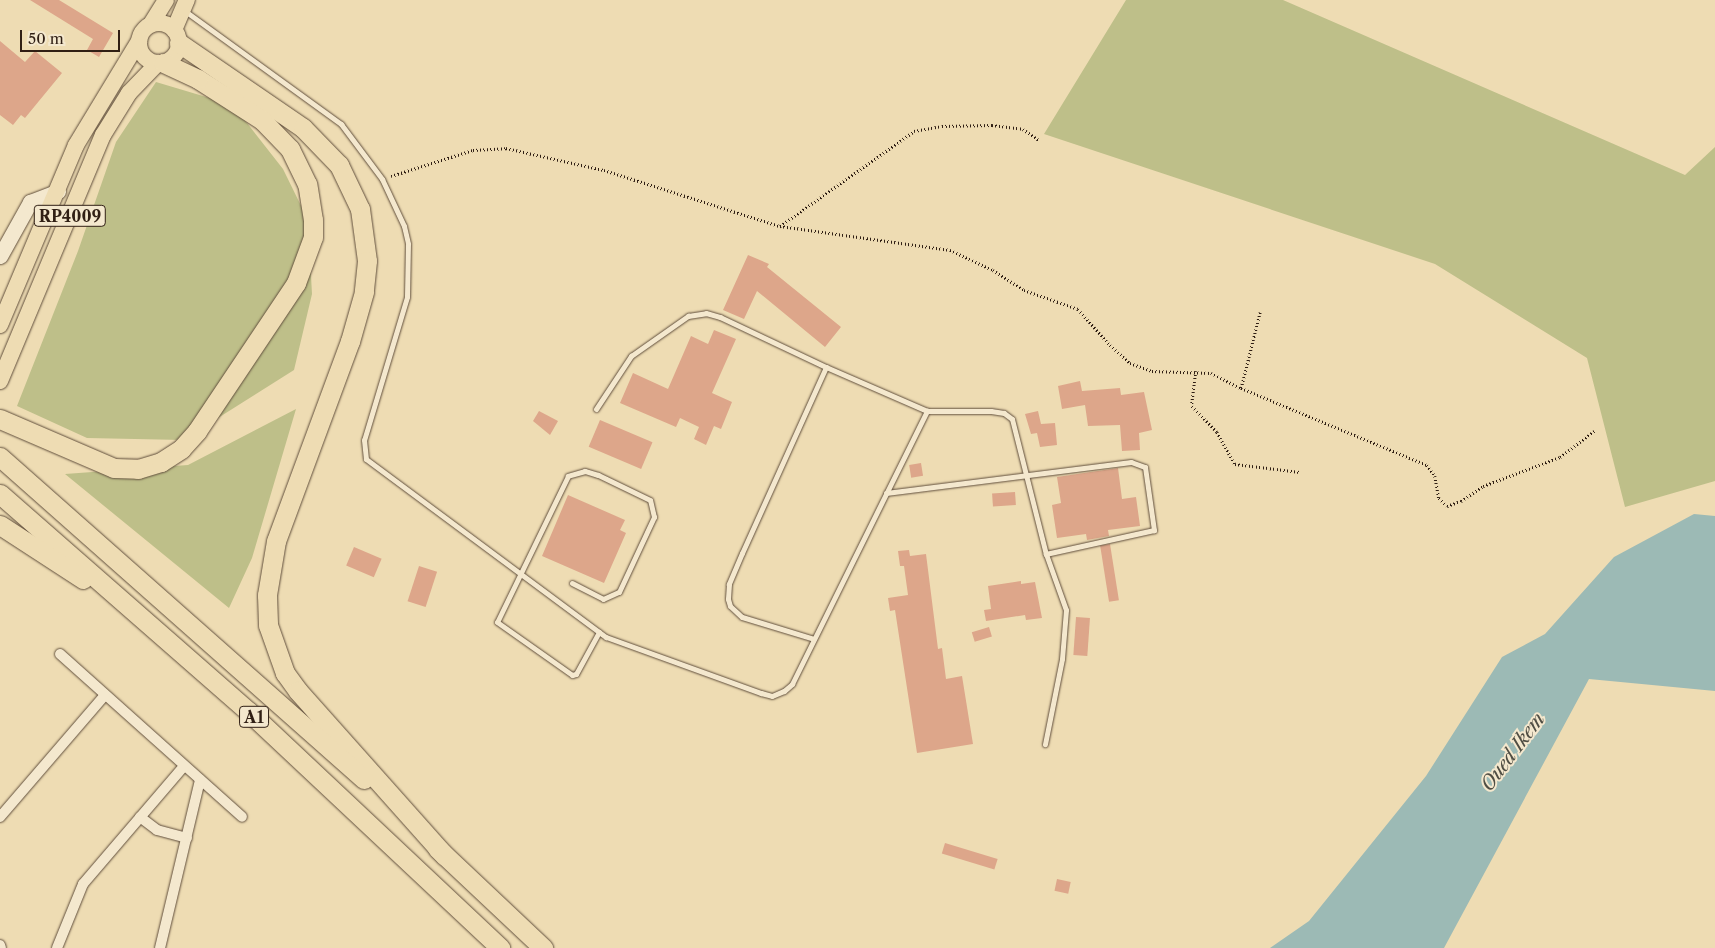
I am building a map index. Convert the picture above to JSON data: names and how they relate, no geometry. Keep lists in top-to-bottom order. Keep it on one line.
{"streets":{"highway":["A1"],"main road":["RP4009"]},"water":["Oued Ikem"],"scale_bar":"50 m"}
